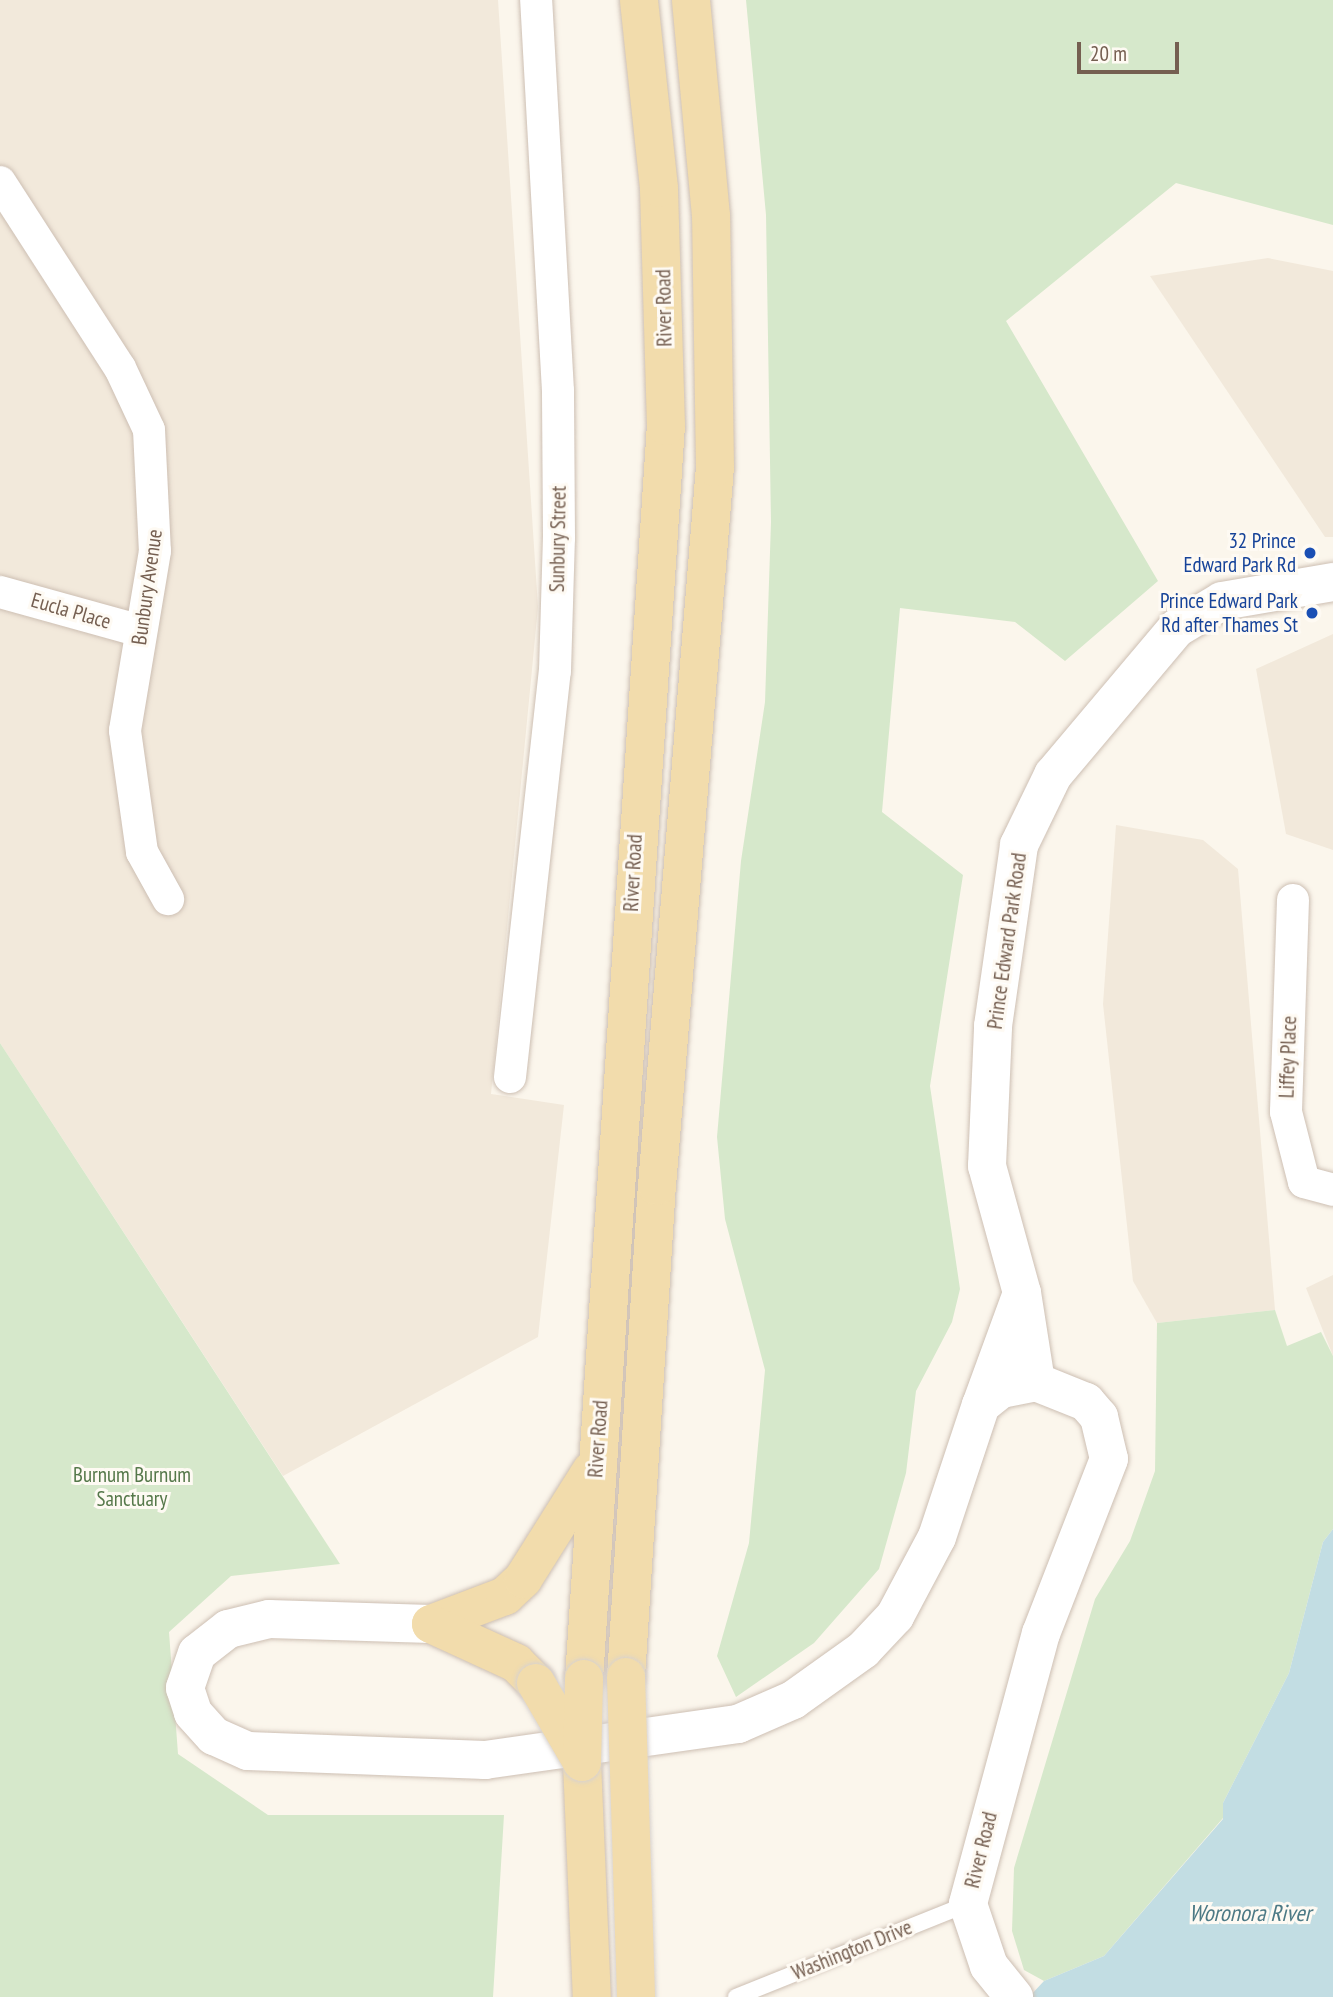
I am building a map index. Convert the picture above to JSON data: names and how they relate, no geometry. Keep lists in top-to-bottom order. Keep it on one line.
{"streets":{"main road":["River Road"],"street":["Sunbury Street","Bunbury Avenue","Eucla Place","Prince Edward Park Road","Liffey Place"],"lane":["Washington Drive"]},"crossings":[["River Road","Prince Edward Park Road"],["River Road","Washington Drive"],["Bunbury Avenue","Eucla Place"]],"water":["Woronora River"],"parks":["Burnum Burnum Sanctuary"],"places":["32 Prince Edward Park Rd","Prince Edward Park Rd after Thames St"],"scale_bar":"20 m"}
